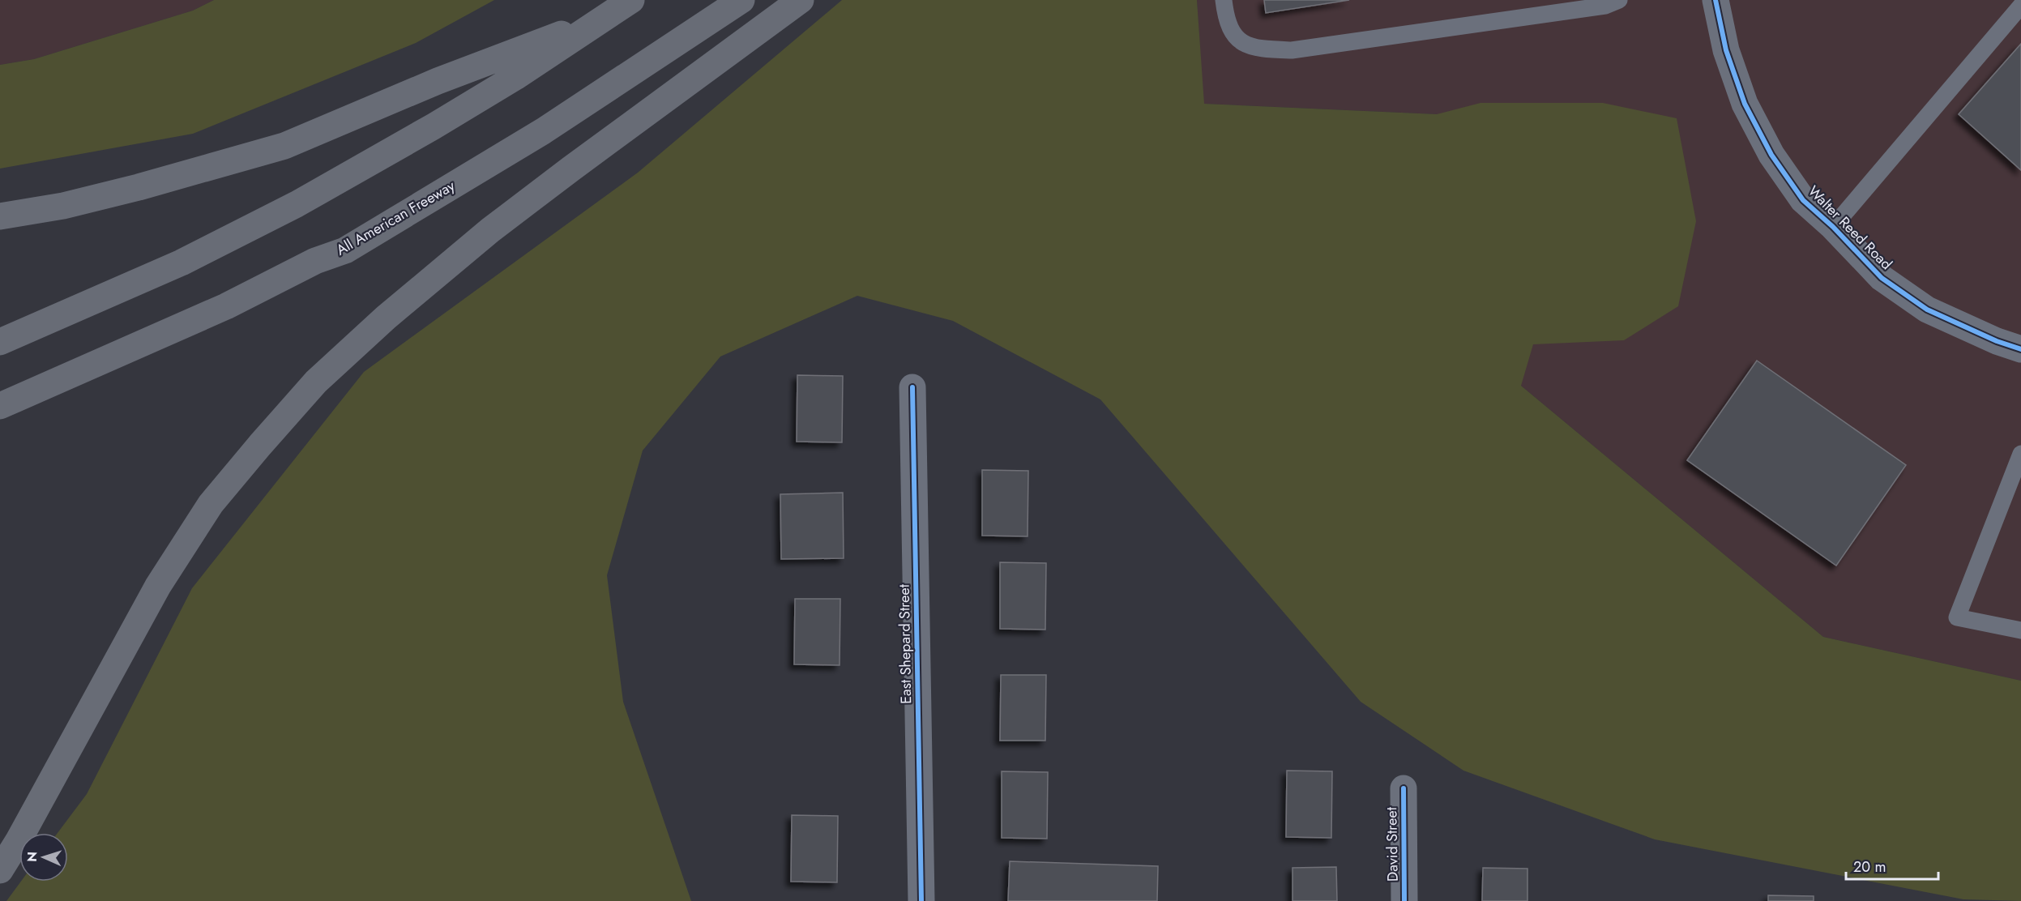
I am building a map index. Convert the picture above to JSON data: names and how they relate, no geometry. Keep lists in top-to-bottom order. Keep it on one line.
{"streets":{"highway":["All American Freeway"],"street":["Walter Reed Road","East Shepard Street","David Street"]},"scale_bar":"20 m","north":"left"}
